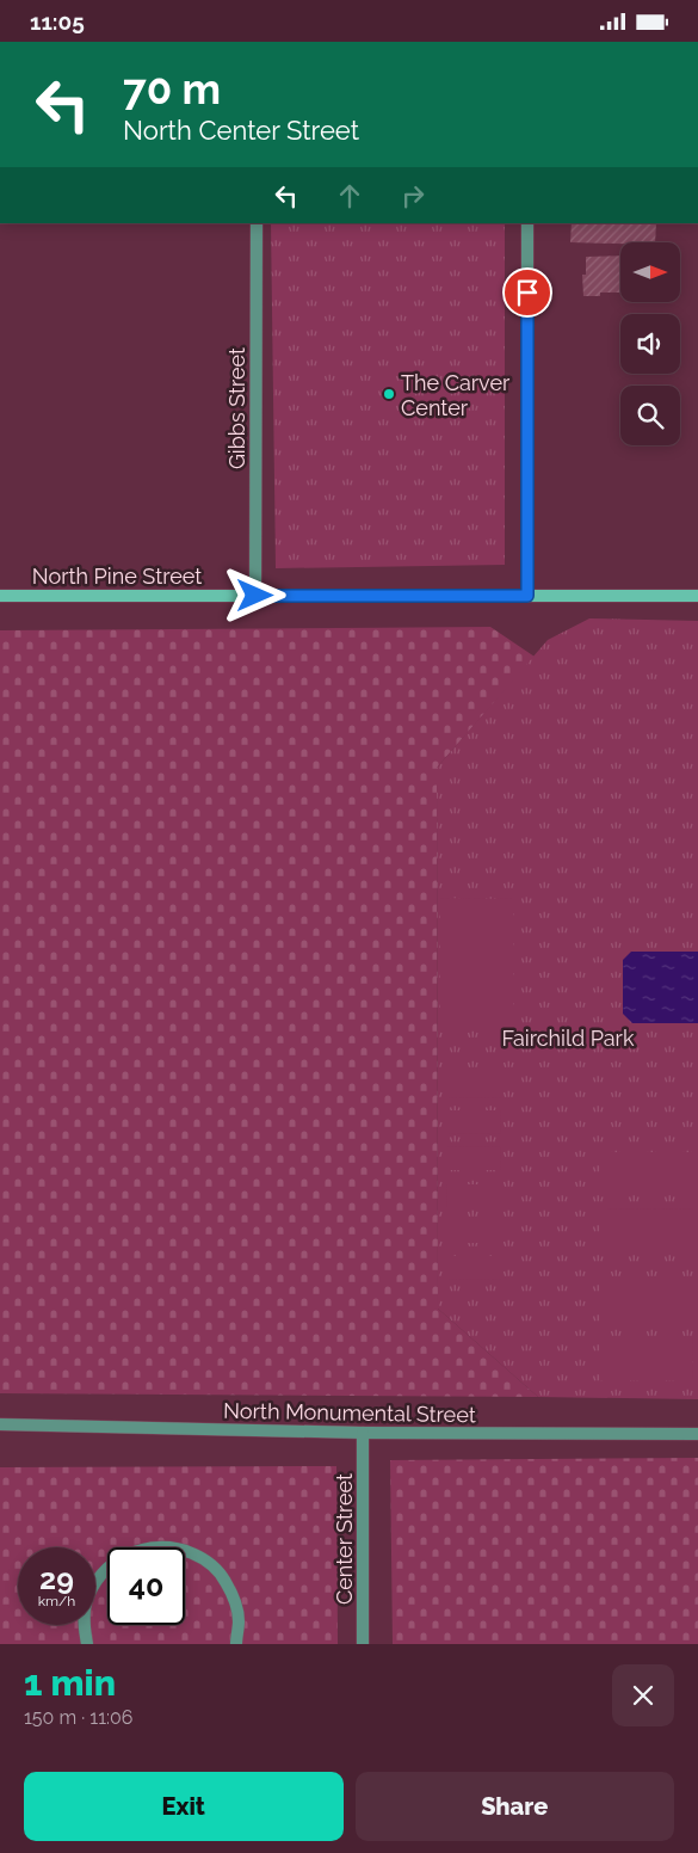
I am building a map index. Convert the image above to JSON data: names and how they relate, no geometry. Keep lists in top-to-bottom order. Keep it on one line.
{"streets":{"street":["Gibbs Street","North Pine Street","North Monumental Street","Center Street"]},"crossings":[["Gibbs Street","North Pine Street"],["North Monumental Street","Center Street"]],"parks":["Fairchild Park"],"places":["The Carver Center"],"north":"right","page":{"status":"11:05","turn":["70 m","North Center Street"],"speed":"29 km/h","limit":"40","heading":["1 min","150 m · 11:06"],"buttons":["Exit","Share"]}}
